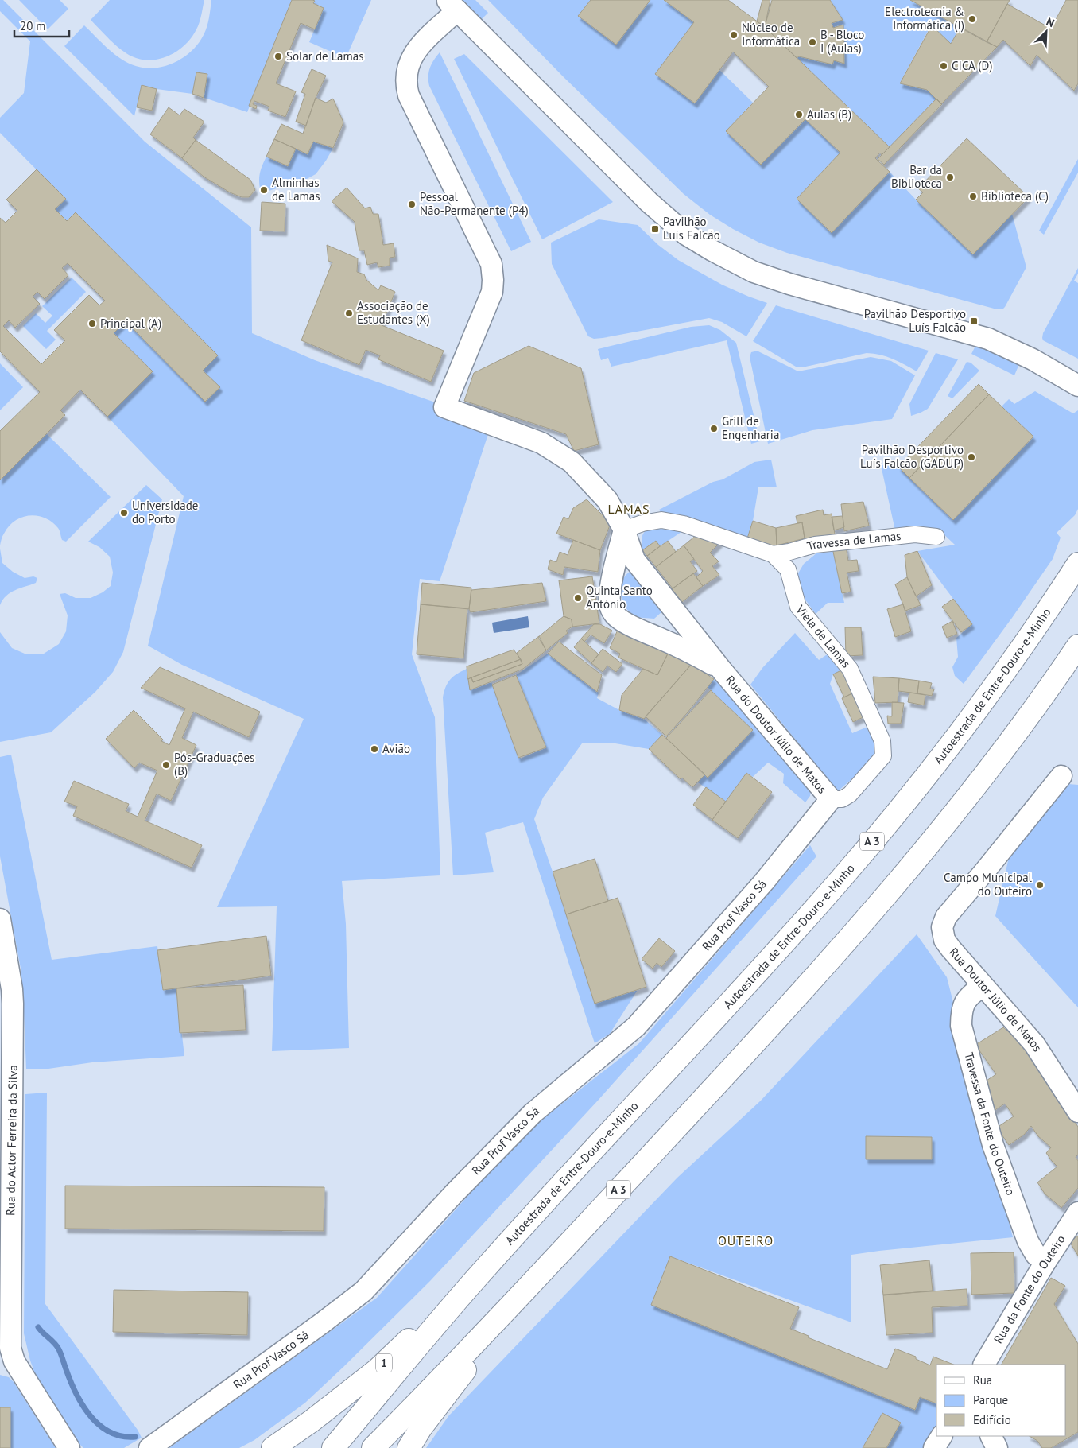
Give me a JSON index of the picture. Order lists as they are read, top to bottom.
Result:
{
  "streets": {
    "highway": ["Autoestrada de Entre-Douro-e-Minho", "A 3", "1"],
    "street": [
      "Travessa de Lamas",
      "Viela de Lamas",
      "Rua do Doutor Júlio de Matos",
      "Rua Prof Vasco Sá",
      "Rua Doutor Júlio de Matos",
      "Travessa da Fonte do Outeiro",
      "Rua do Actor Ferreira da Silva",
      "Rua da Fonte do Outeiro"
    ]
  },
  "crossings": [
    ["Travessa de Lamas", "Viela de Lamas"],
    ["Viela de Lamas", "Rua do Doutor Júlio de Matos"],
    ["Viela de Lamas", "Rua Prof Vasco Sá"],
    ["Autoestrada de Entre-Douro-e-Minho", "1"],
    ["Rua do Doutor Júlio de Matos", "Rua Prof Vasco Sá"],
    ["Rua Doutor Júlio de Matos", "Travessa da Fonte do Outeiro"],
    ["Travessa da Fonte do Outeiro", "Rua da Fonte do Outeiro"]
  ],
  "districts": ["LAMAS", "OUTEIRO"],
  "places": {
    "other": [
      "Electrotecnia & Informática (I)",
      "Núcleo de Informática",
      "B - Bloco I (Aulas)",
      "Solar de Lamas",
      "CICA (D)",
      "Aulas (B)",
      "Bar da Biblioteca",
      "Alminhas de Lamas",
      "Biblioteca (C)",
      "Pessoal Não-Permanente (P4)",
      "Associação de Estudantes (X)",
      "Principal (A)",
      "Grill de Engenharia",
      "Pavilhão Desportivo Luís Falcão (GADUP)",
      "Universidade do Porto",
      "Quinta Santo António",
      "Avião",
      "Pós-Graduações (B)",
      "Campo Municipal do Outeiro"
    ],
    "transit": ["Pavilhão Luís Falcão", "Pavilhão Desportivo Luís Falcão"]
  },
  "legend": ["Rua", "Parque", "Edifício"],
  "scale_bar": "20 m",
  "north": "top right"
}
